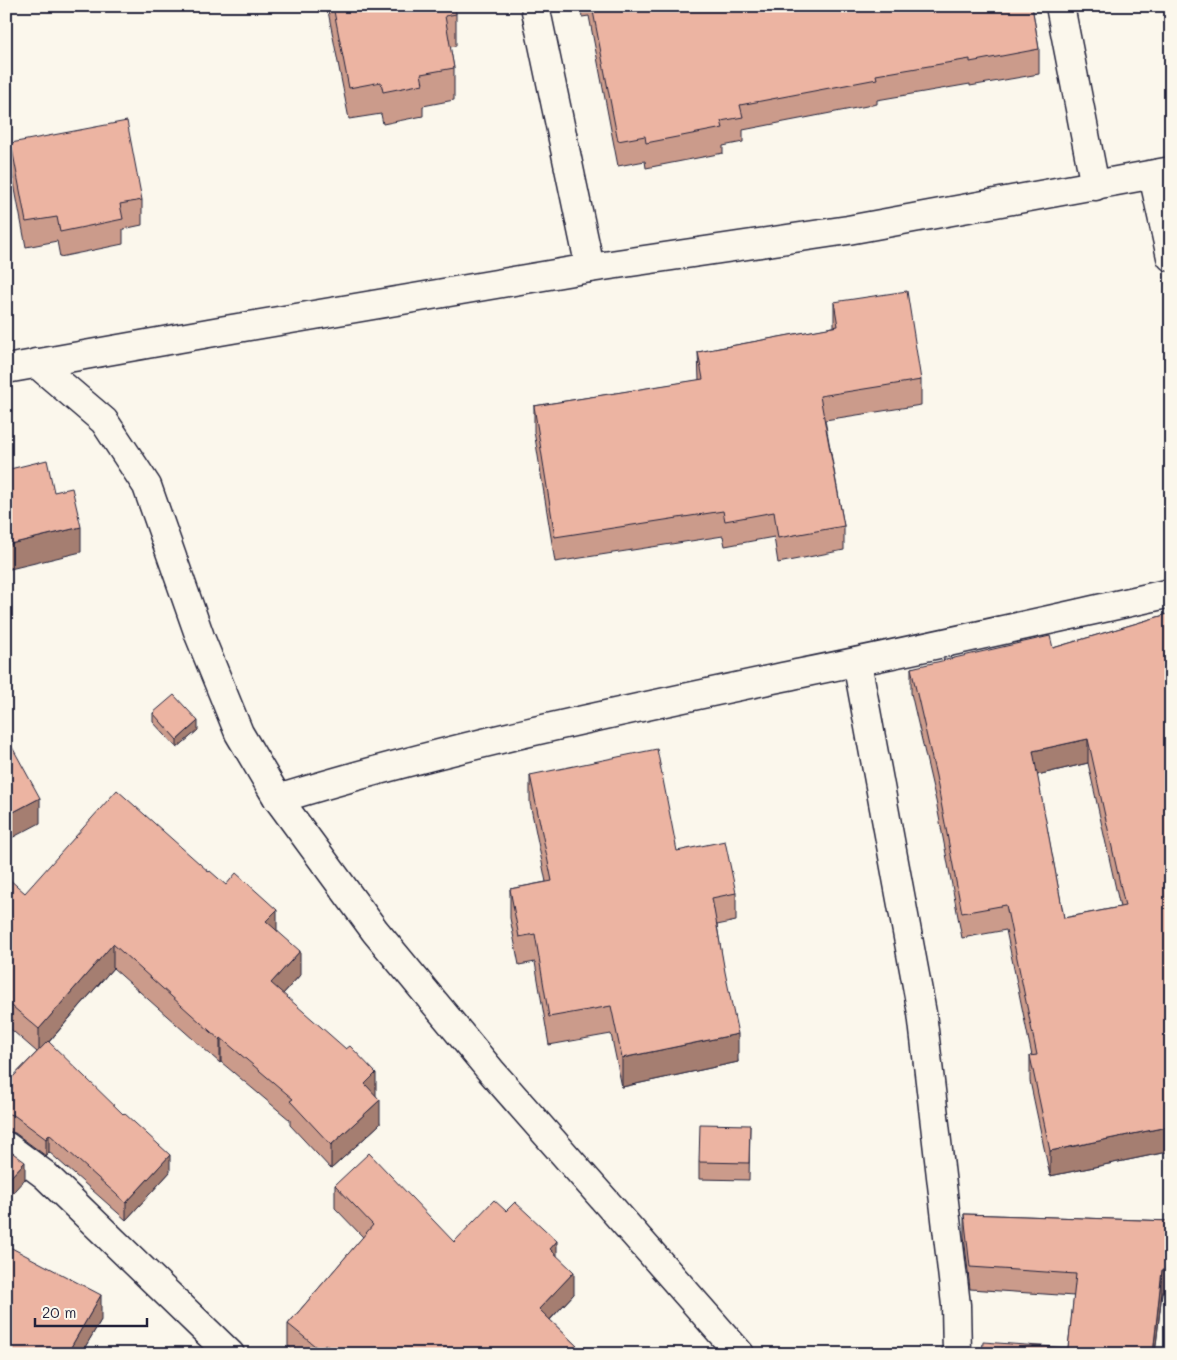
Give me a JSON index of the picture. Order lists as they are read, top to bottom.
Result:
{
  "scale_bar": "20 m"
}
